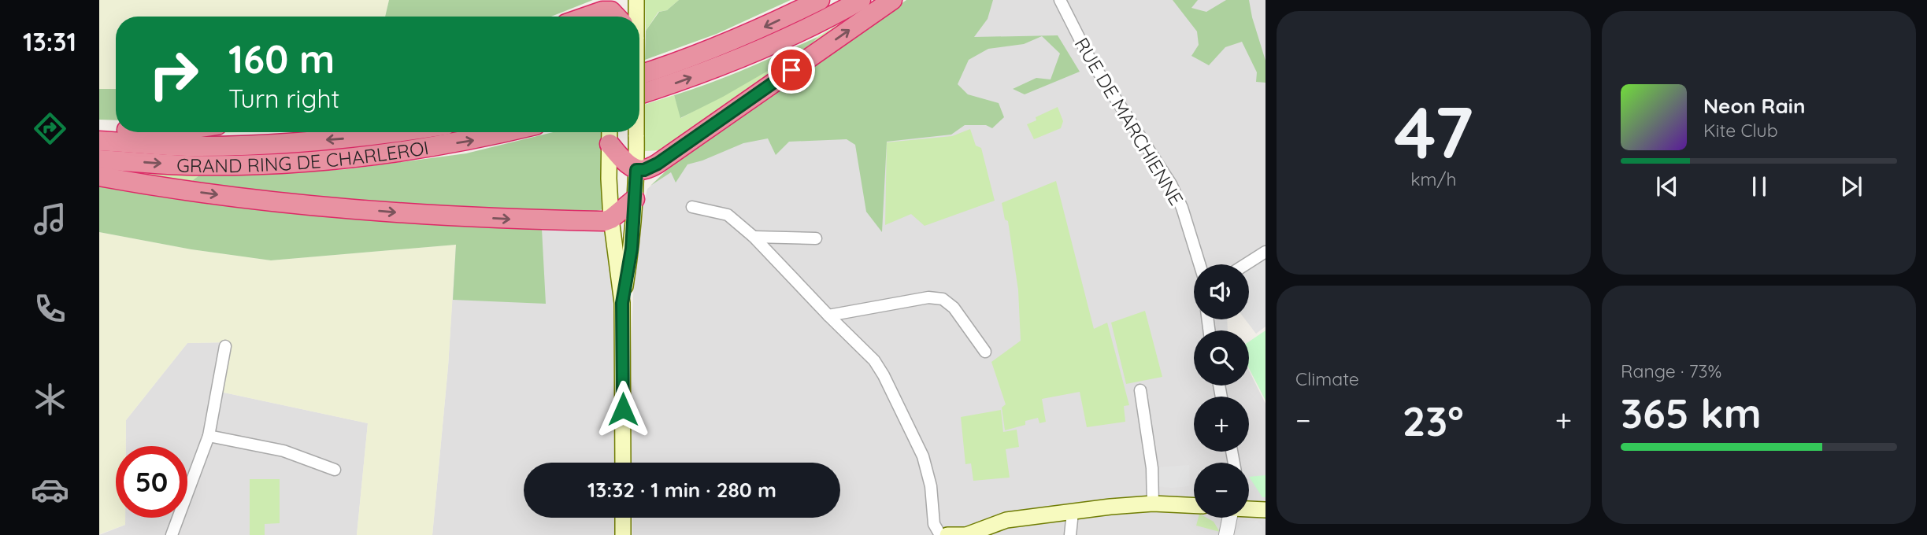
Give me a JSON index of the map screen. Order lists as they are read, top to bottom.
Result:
{
  "streets": {
    "highway": ["GRAND RING DE CHARLEROI"],
    "street": ["RUE DE MARCHIENNE"]
  },
  "page": {
    "tabs": "13:31",
    "tile": [
      ["47", "km/h"],
      "Climate",
      ["Range · 73%", "365 km"]
    ],
    "turn": ["160 m", "Turn right"],
    "song": ["Neon Rain", "Kite Club"],
    "map_buttons": ["+", "−"],
    "heat": ["−", "23°", "+"],
    "limit": "50",
    "trip": "13:32 · 1 min · 280 m"
  }
}
